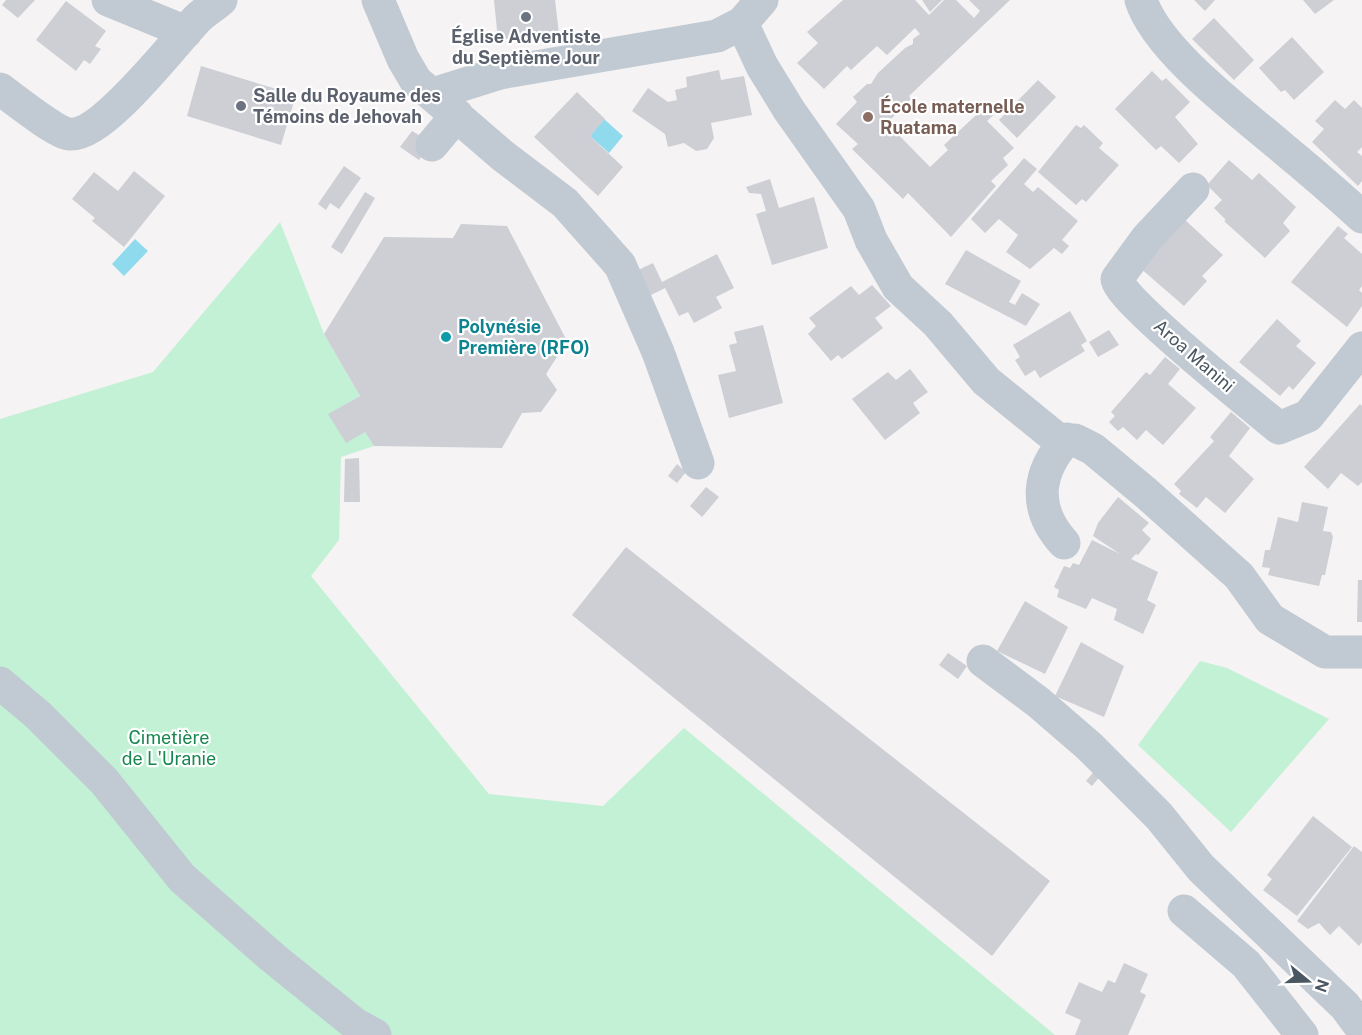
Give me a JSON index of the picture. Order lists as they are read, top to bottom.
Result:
{
  "streets": {
    "street": ["Aroa Manini"]
  },
  "parks": ["Cimetière de L'Uranie"],
  "places": [
    "Église Adventiste du Septième Jour",
    "Salle du Royaume des Témoins de Jehovah",
    "École maternelle Ruatama",
    "Polynésie Première (RFO)"
  ],
  "north": "right"
}
